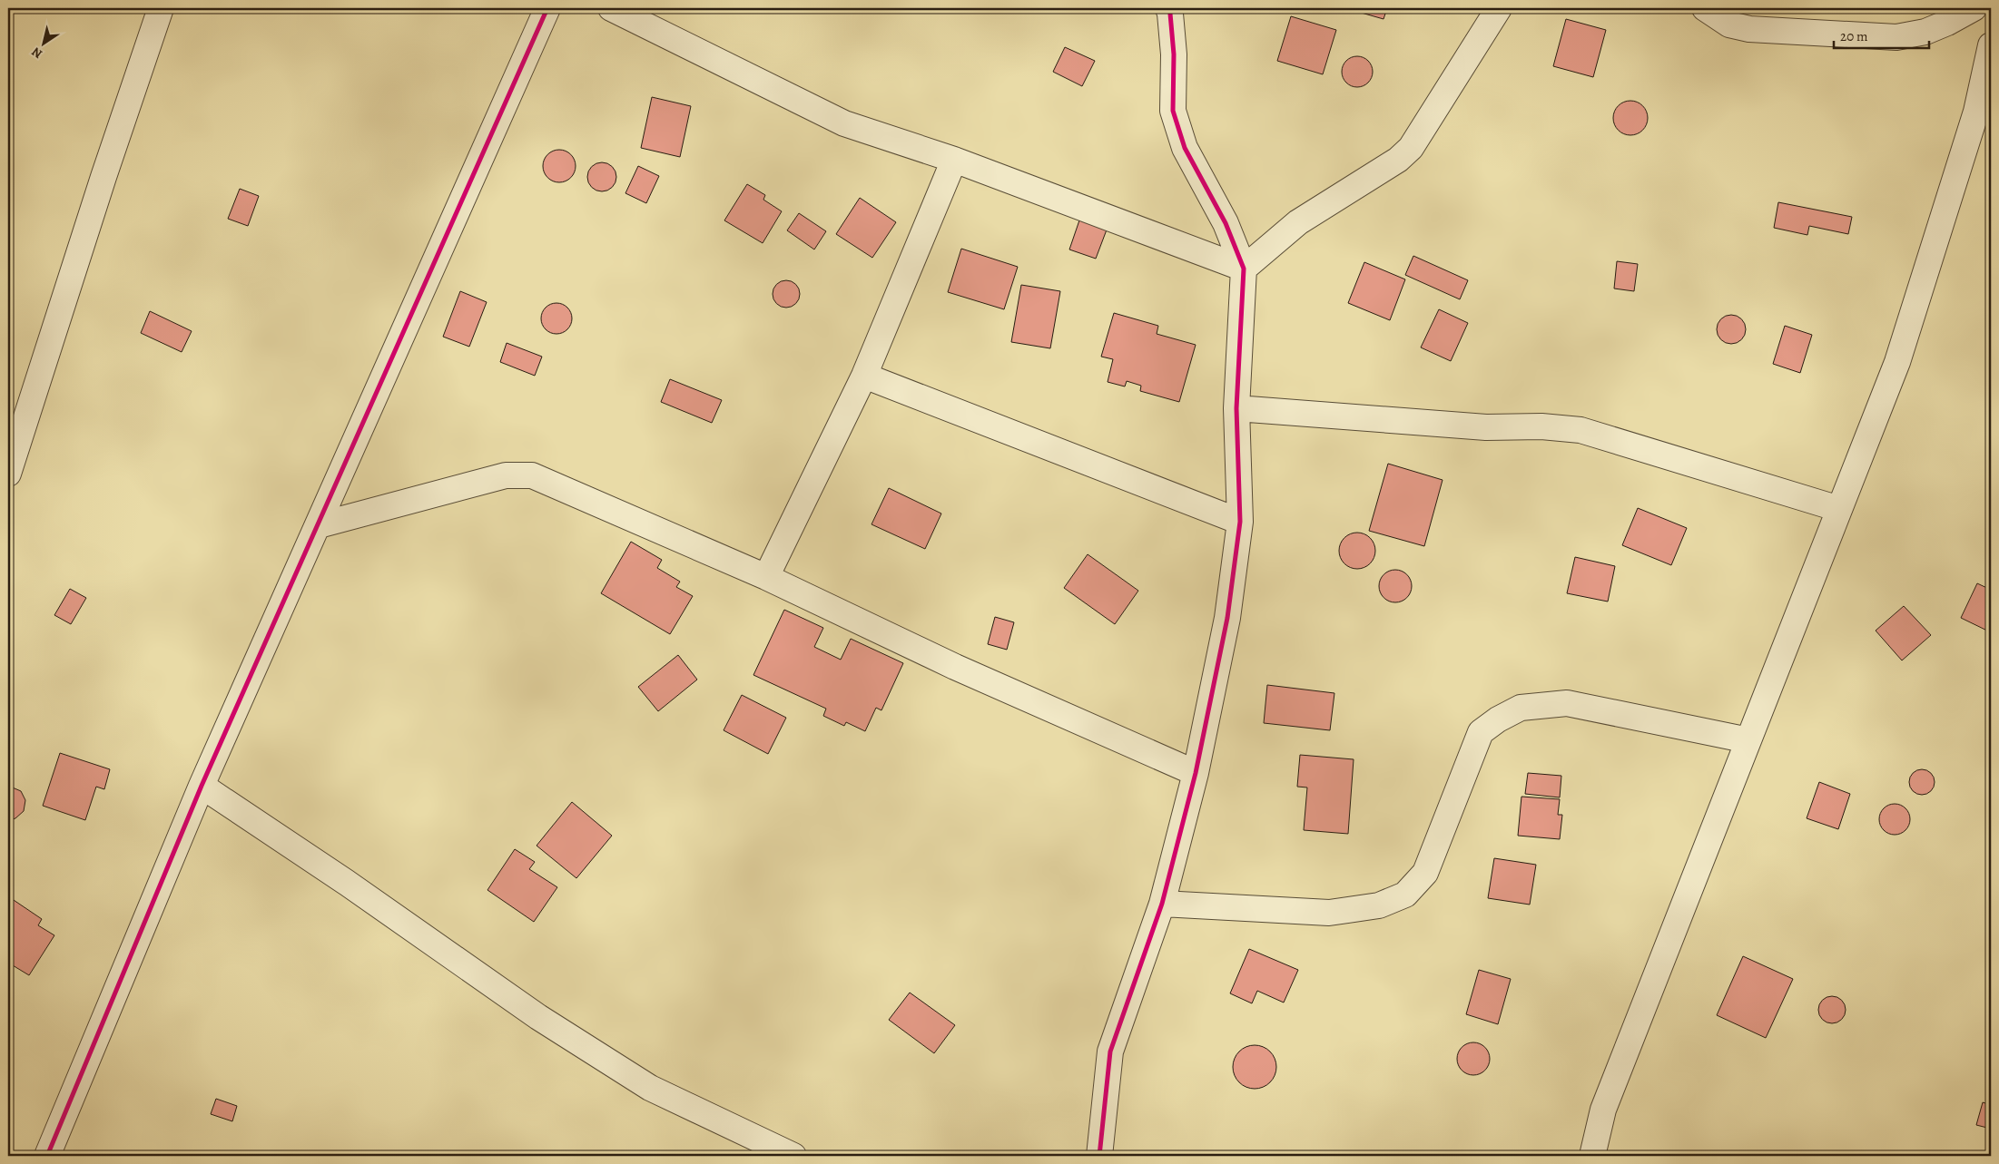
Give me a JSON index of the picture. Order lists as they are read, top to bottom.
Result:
{
  "scale_bar": "20 m",
  "north": "bottom left"
}
